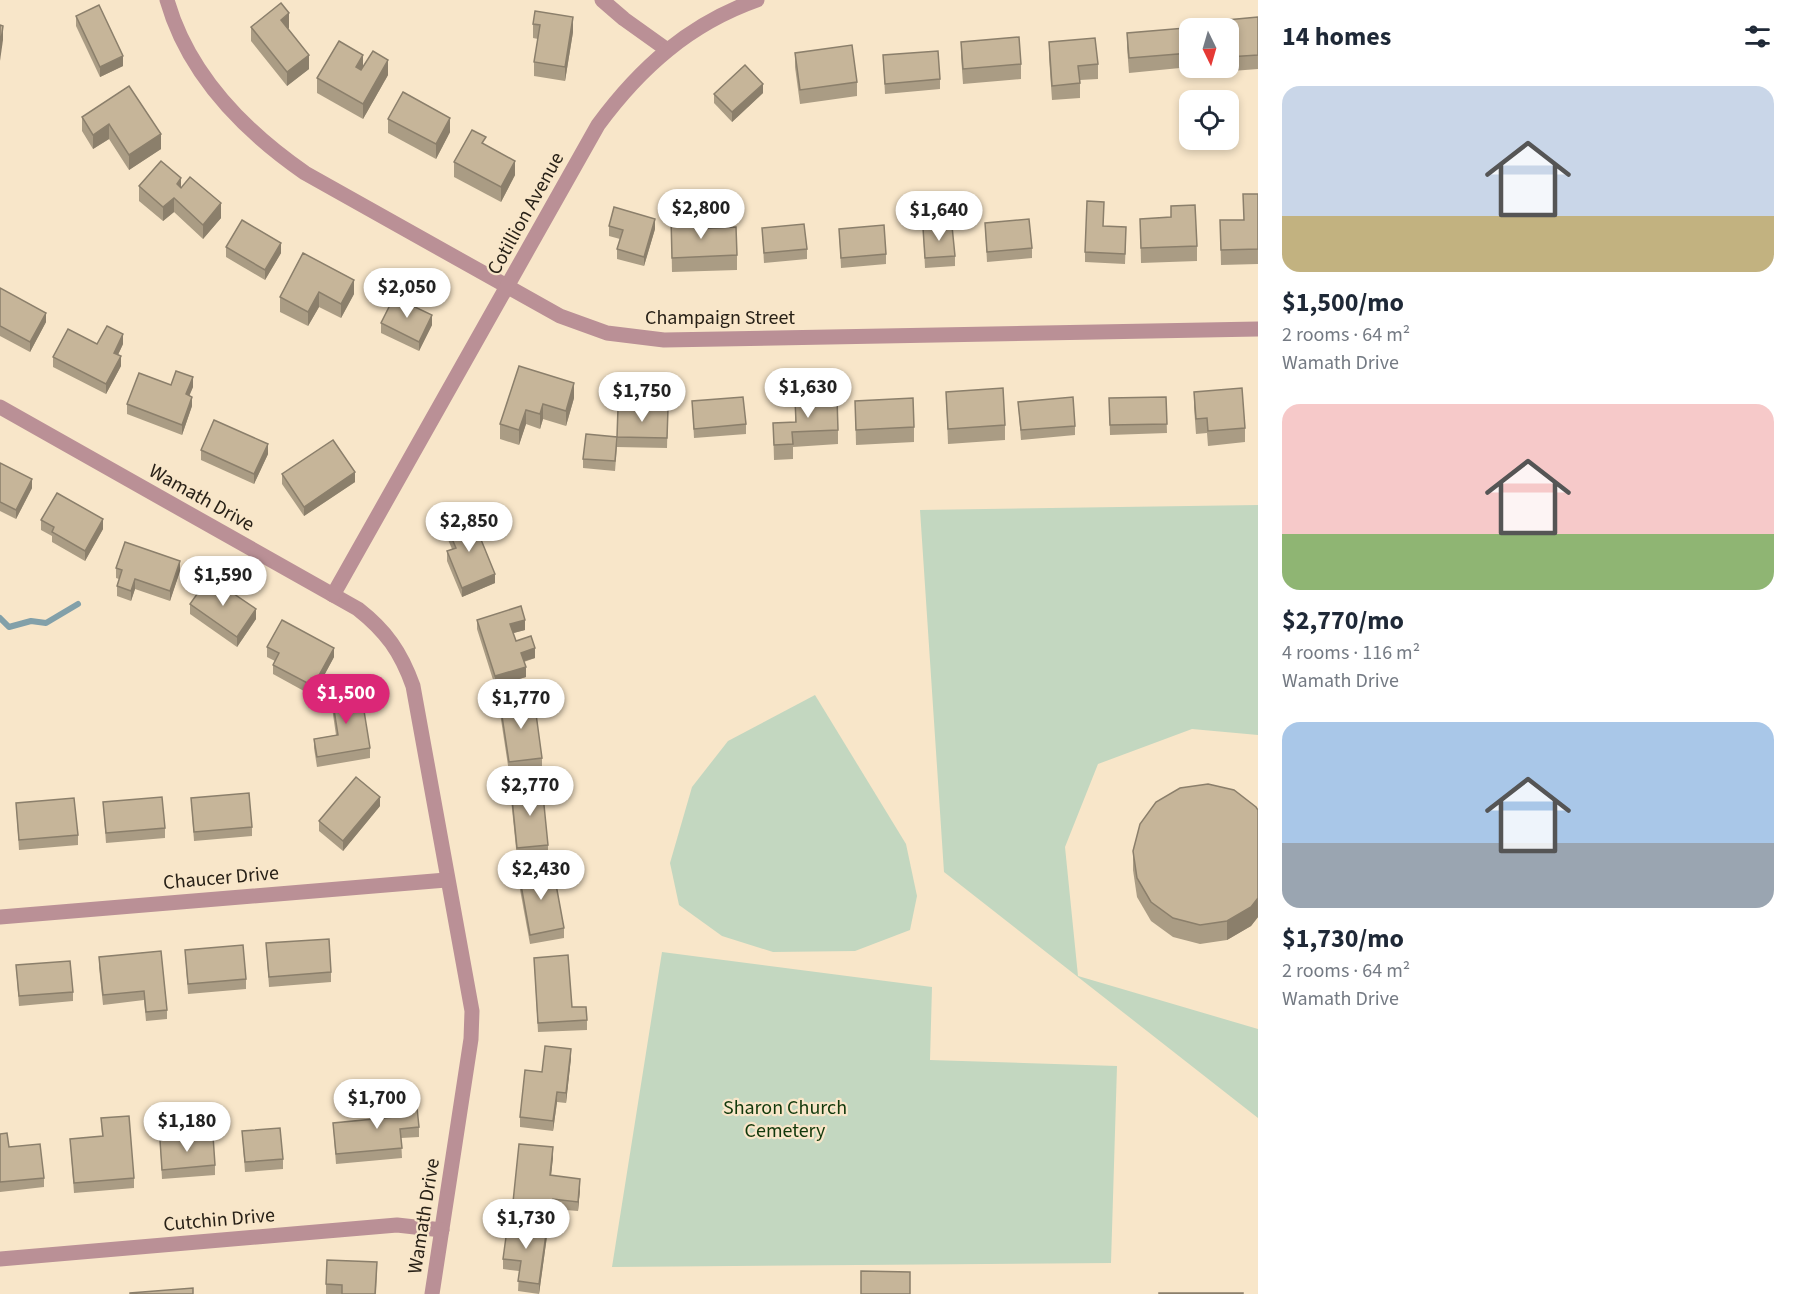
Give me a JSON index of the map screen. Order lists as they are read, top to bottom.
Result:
{
  "streets": {
    "street": [
      "Cotillion Avenue",
      "Champaign Street",
      "Wamath Drive",
      "Chaucer Drive",
      "Cutchin Drive"
    ]
  },
  "crossings": [
    ["Cotillion Avenue", "Champaign Street"],
    ["Cotillion Avenue", "Wamath Drive"],
    ["Wamath Drive", "Chaucer Drive"],
    ["Wamath Drive", "Cutchin Drive"]
  ],
  "parks": ["Sharon Church Cemetery"],
  "north": "bottom",
  "page": {
    "heading": "14 homes",
    "list": [
      {
        "name": "$1,500/mo",
        "note": "2 rooms · 64 m² · Wamath Drive"
      },
      {
        "name": "$2,770/mo",
        "note": "4 rooms · 116 m² · Wamath Drive"
      },
      {
        "name": "$1,730/mo",
        "note": "2 rooms · 64 m² · Wamath Drive"
      }
    ],
    "price": [
      "$2,800",
      "$1,640",
      "$2,050",
      "$1,630",
      "$1,750",
      "$2,850",
      "$1,590",
      "$1,500",
      "$1,770",
      "$2,770",
      "$2,430",
      "$1,700",
      "$1,180",
      "$1,730"
    ]
  }
}
